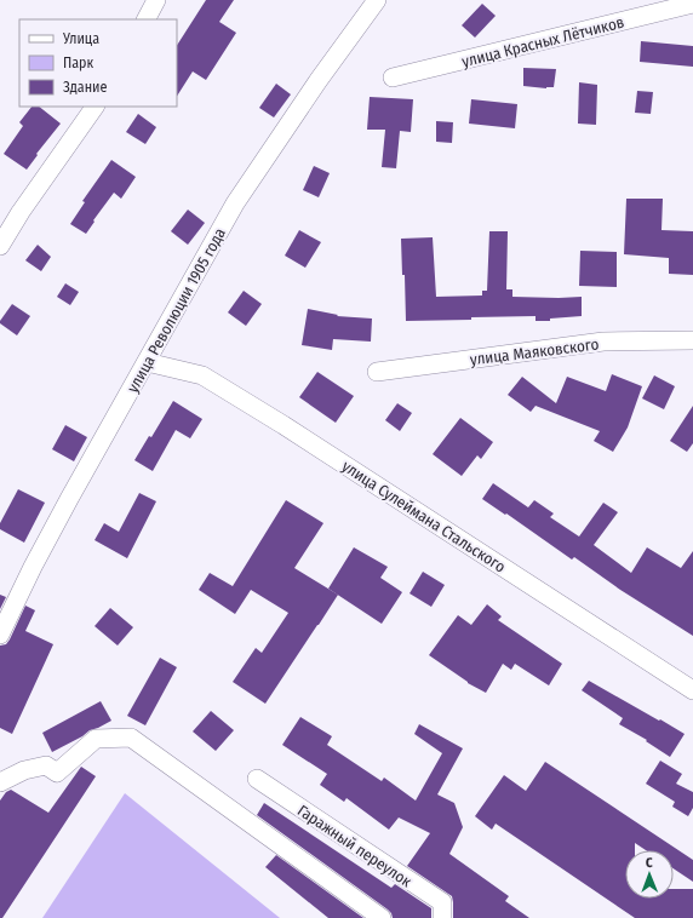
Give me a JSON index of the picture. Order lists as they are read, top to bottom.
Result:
{
  "streets": {
    "street": [
      "улица Красных Лётчиков",
      "улица Революции 1905 года",
      "улица Маяковского",
      "улица Сулеймана Стальского",
      "Гаражный переулок"
    ]
  },
  "crossings": [
    ["улица Революции 1905 года", "улица Сулеймана Стальского"]
  ],
  "legend": ["Улица", "Парк", "Здание"],
  "north": "top"
}
